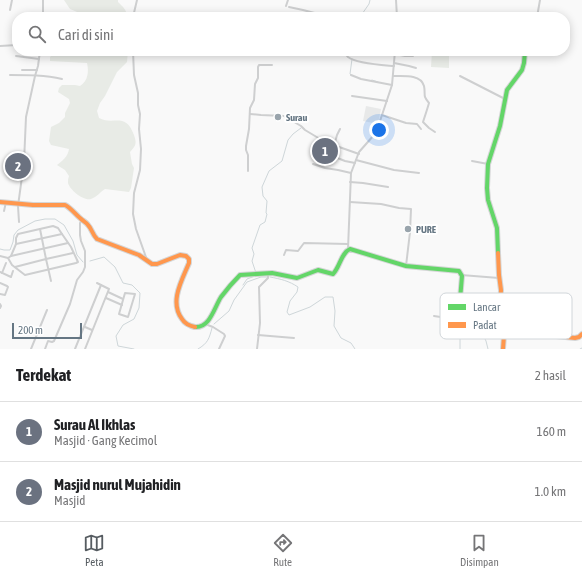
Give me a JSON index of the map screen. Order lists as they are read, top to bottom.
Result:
{
  "places": ["Surau", "PURE"],
  "legend": ["Lancar", "Padat"],
  "scale_bar": "200 m",
  "page": {
    "search": "Cari di sini",
    "pins": ["1", "2"],
    "scale": "200 m",
    "heading": ["Terdekat", "2 hasil"],
    "list": [
      {
        "mark": "1",
        "name": "Surau Al Ikhlas",
        "note": "Masjid · Gang Kecimol",
        "value": "160 m"
      },
      {
        "mark": "2",
        "name": "Masjid nurul Mujahidin",
        "note": "Masjid",
        "value": "1.0 km"
      }
    ],
    "nav": ["Peta", "Rute", "Disimpan"]
  }
}
